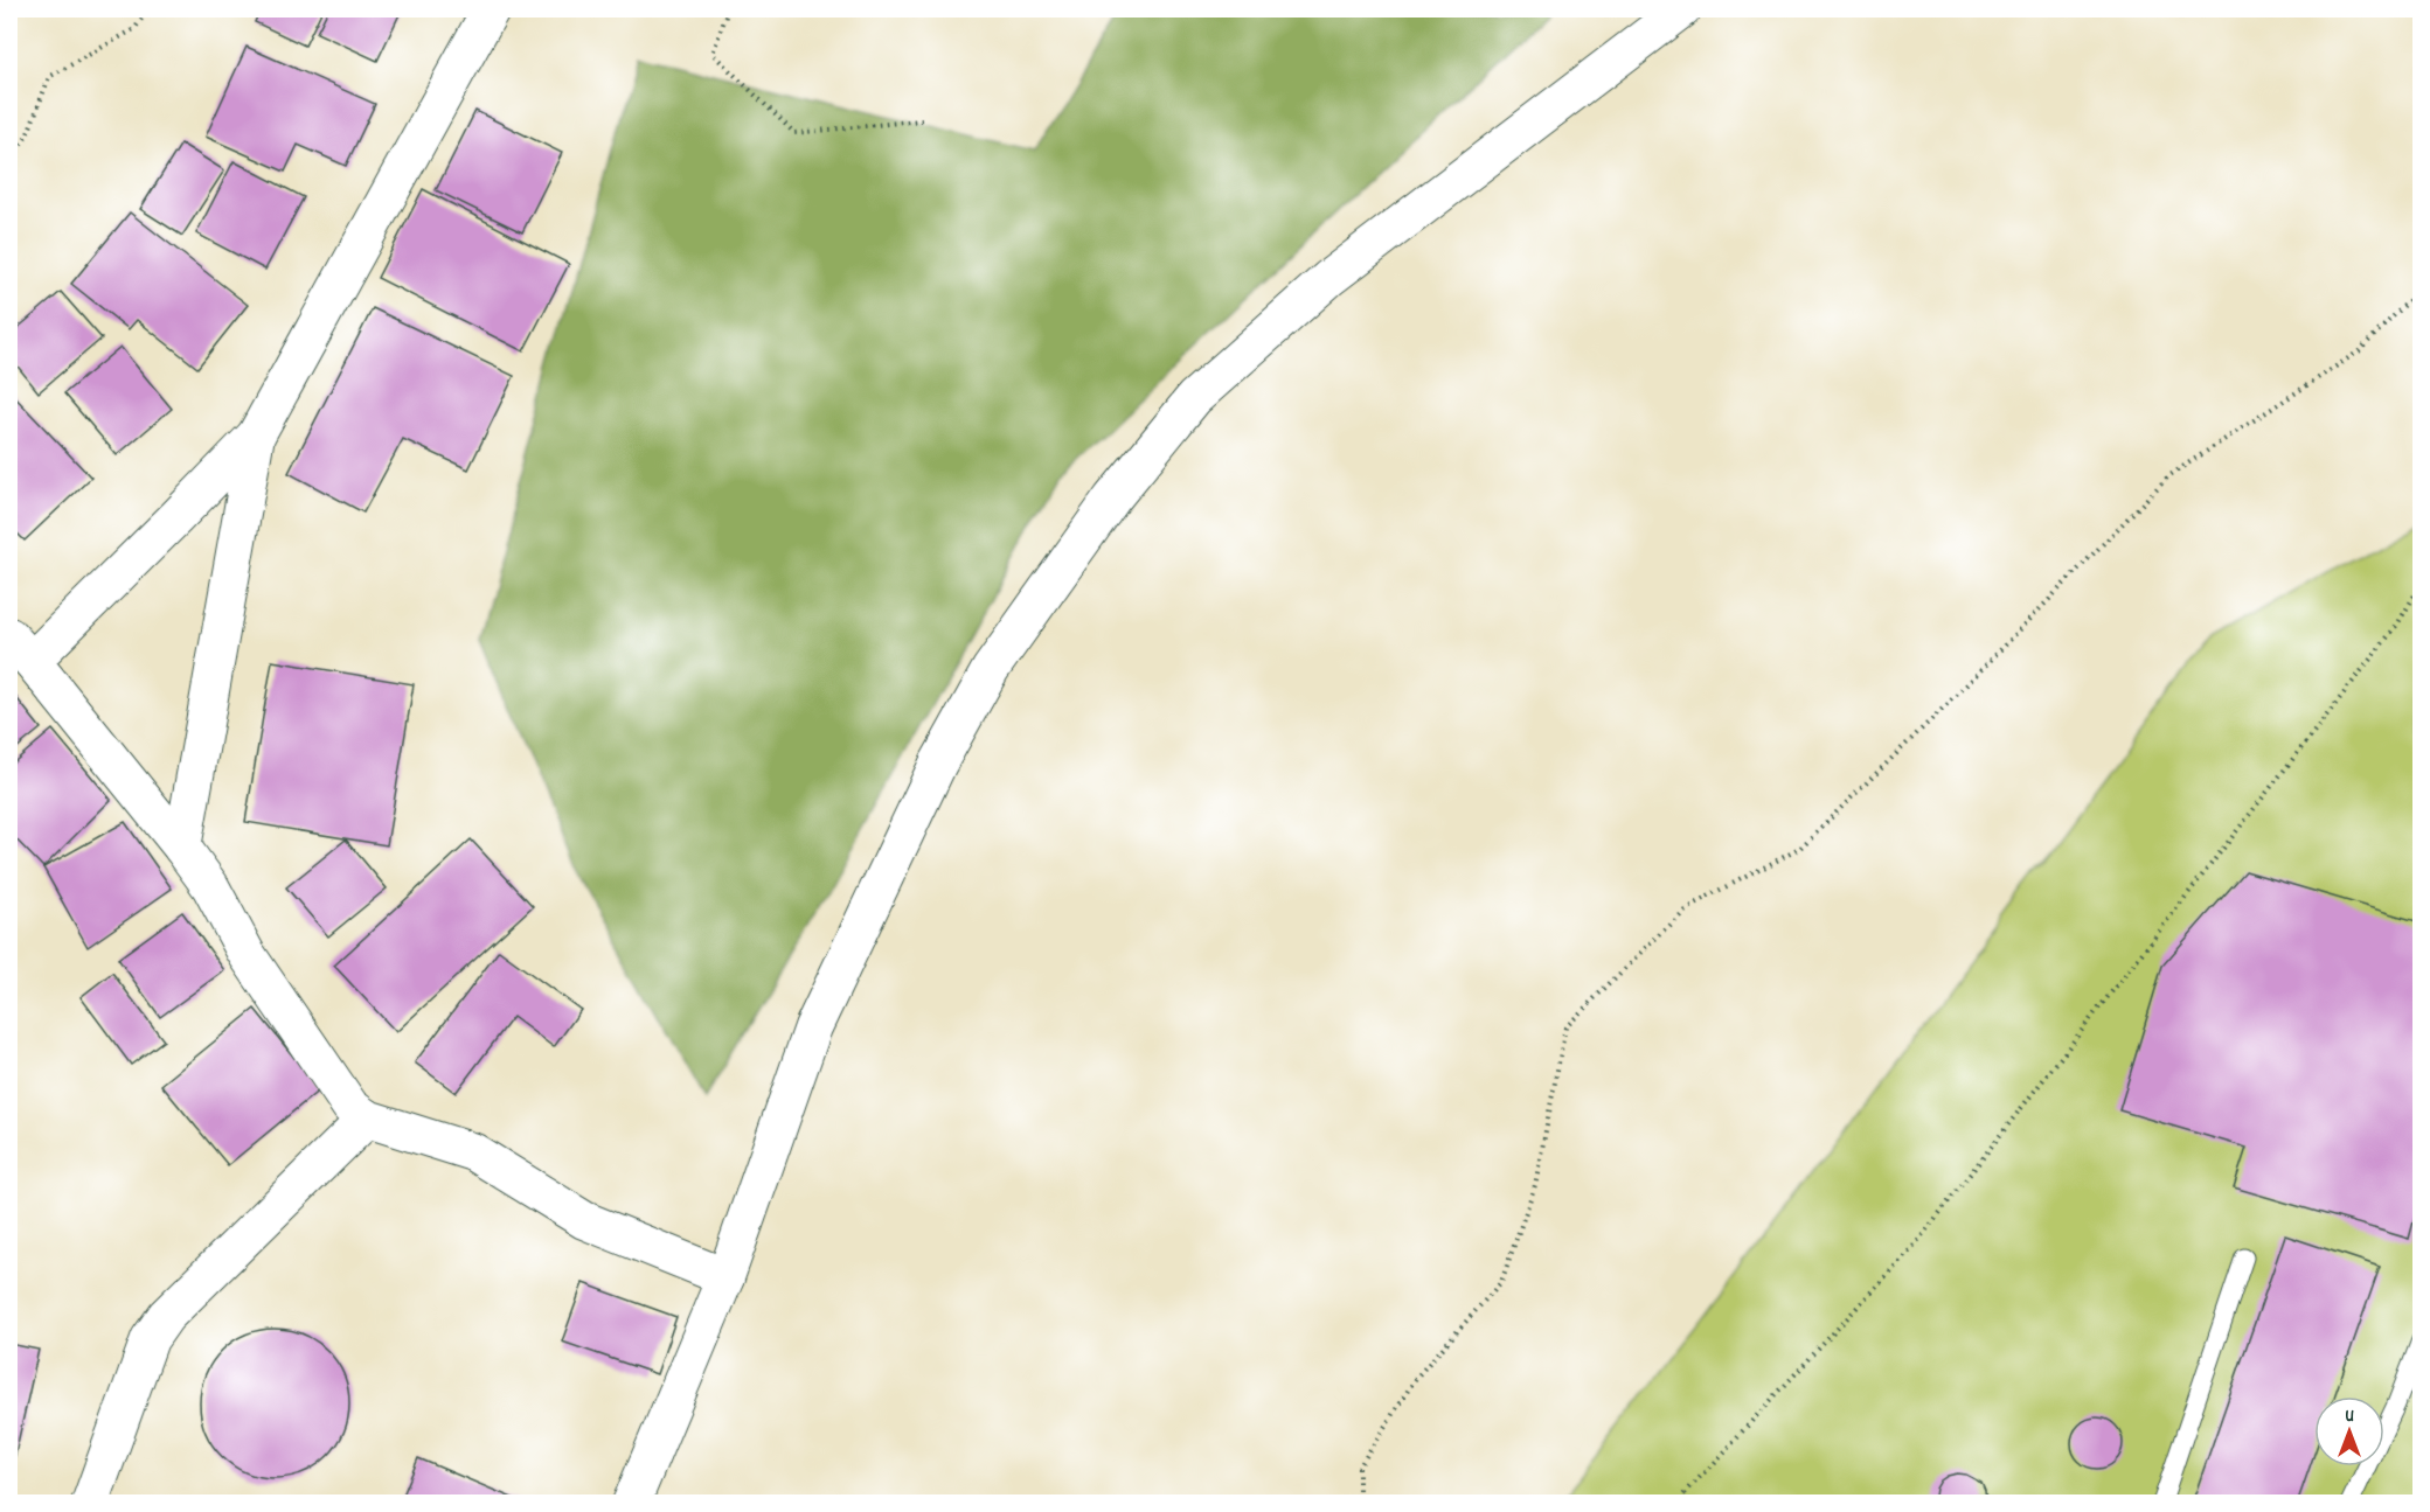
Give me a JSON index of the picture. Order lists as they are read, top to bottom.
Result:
{
  "north": "top"
}
